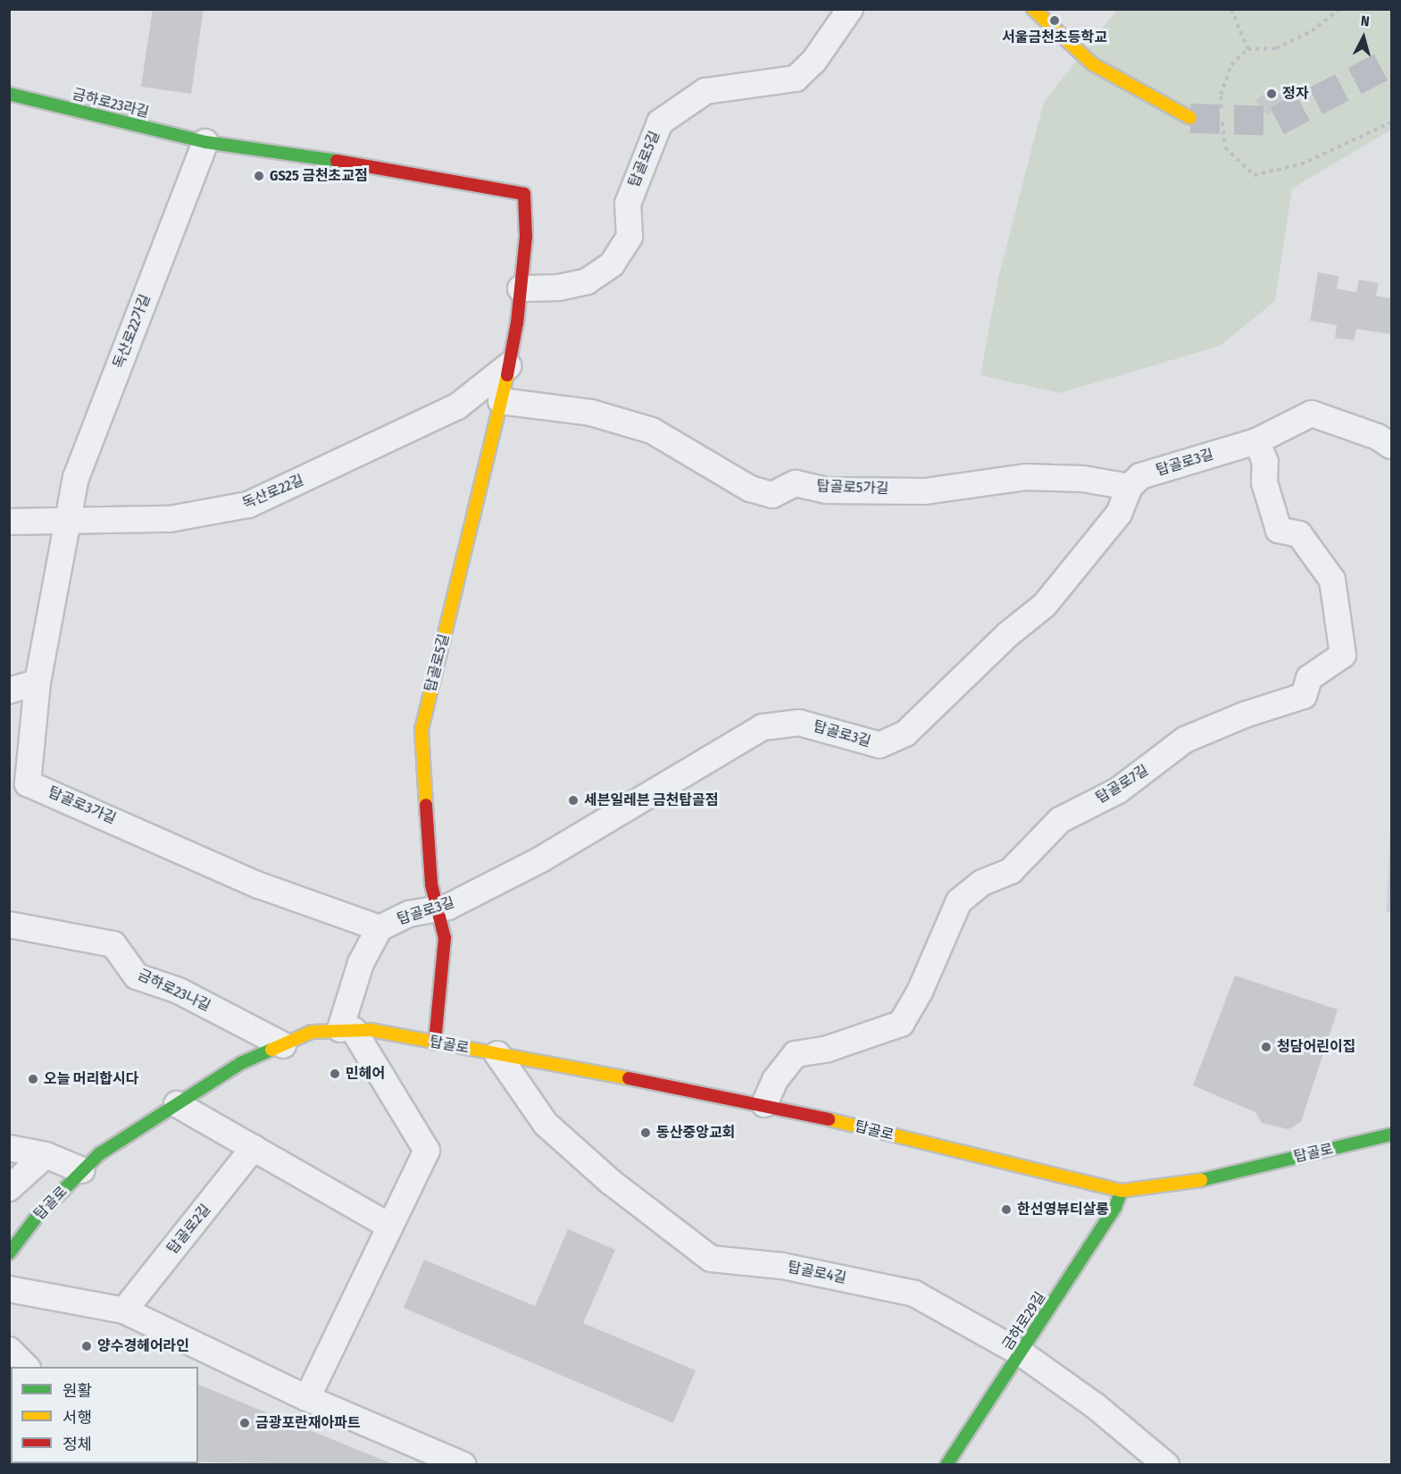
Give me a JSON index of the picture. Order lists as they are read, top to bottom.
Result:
{
  "streets": {
    "street": [
      "금하로23라길",
      "탑골로5길",
      "독산로22가길",
      "탑골로3길",
      "탑골로5가길",
      "독산로22길",
      "탑골로7길",
      "탑골로3가길",
      "금하로23나길",
      "탑골로",
      "탑골로2길",
      "탑골로4길",
      "금하로29길"
    ]
  },
  "crossings": [
    ["금하로23라길", "탑골로5길"],
    ["금하로23라길", "독산로22가길"],
    ["탑골로5길", "독산로22가길"],
    ["탑골로5길", "탑골로3길"],
    ["탑골로5길", "탑골로5가길"],
    ["탑골로5길", "독산로22길"],
    ["탑골로5길", "탑골로"],
    ["독산로22가길", "독산로22길"],
    ["독산로22가길", "탑골로3가길"],
    ["탑골로3길", "탑골로5가길"],
    ["탑골로3길", "탑골로7길"],
    ["탑골로3길", "탑골로3가길"],
    ["탑골로3길", "탑골로"],
    ["독산로22길", "탑골로3가길"],
    ["탑골로7길", "탑골로"],
    ["금하로23나길", "탑골로"],
    ["탑골로", "탑골로4길"],
    ["탑골로", "금하로29길"],
    ["탑골로4길", "금하로29길"]
  ],
  "places": [
    "서울금천초등학교",
    "정자",
    "GS25 금천초교점",
    "세븐일레븐 금천탑골점",
    "청담어린이집",
    "민헤어",
    "오늘 머리합시다",
    "동산중앙교회",
    "한선영뷰티살롱",
    "양수경헤어라인",
    "금광포란재아파트"
  ],
  "legend": ["원활", "서행", "정체"],
  "north": "top"
}
